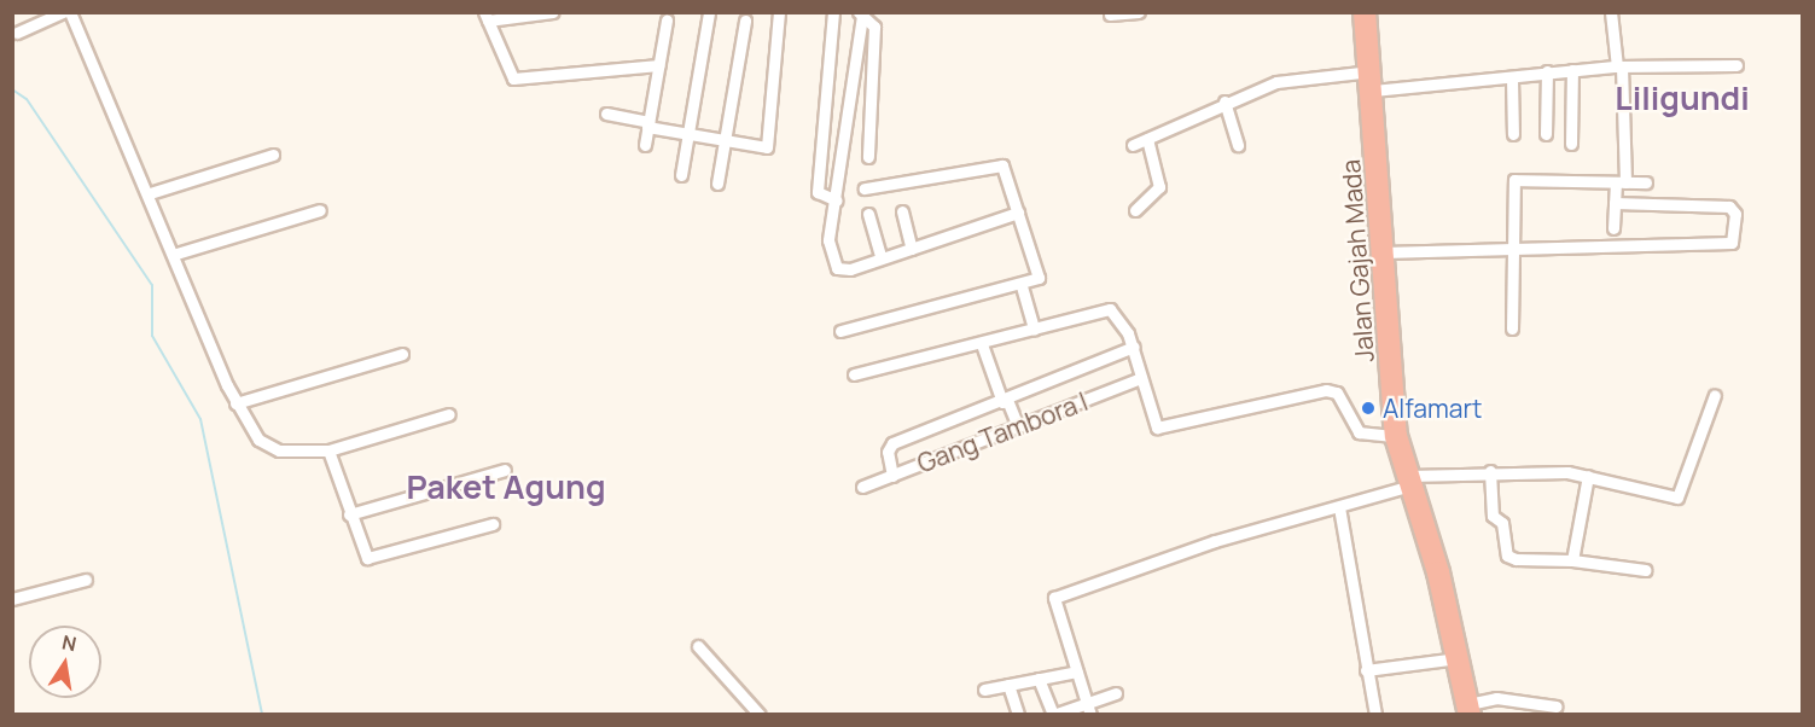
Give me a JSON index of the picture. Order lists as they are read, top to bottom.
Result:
{
  "streets": {
    "highway": ["Jalan Gajah Mada"],
    "street": ["Gang Tambora I"]
  },
  "districts": ["Liligundi", "Paket Agung"],
  "places": ["Alfamart"],
  "north": "top"
}
